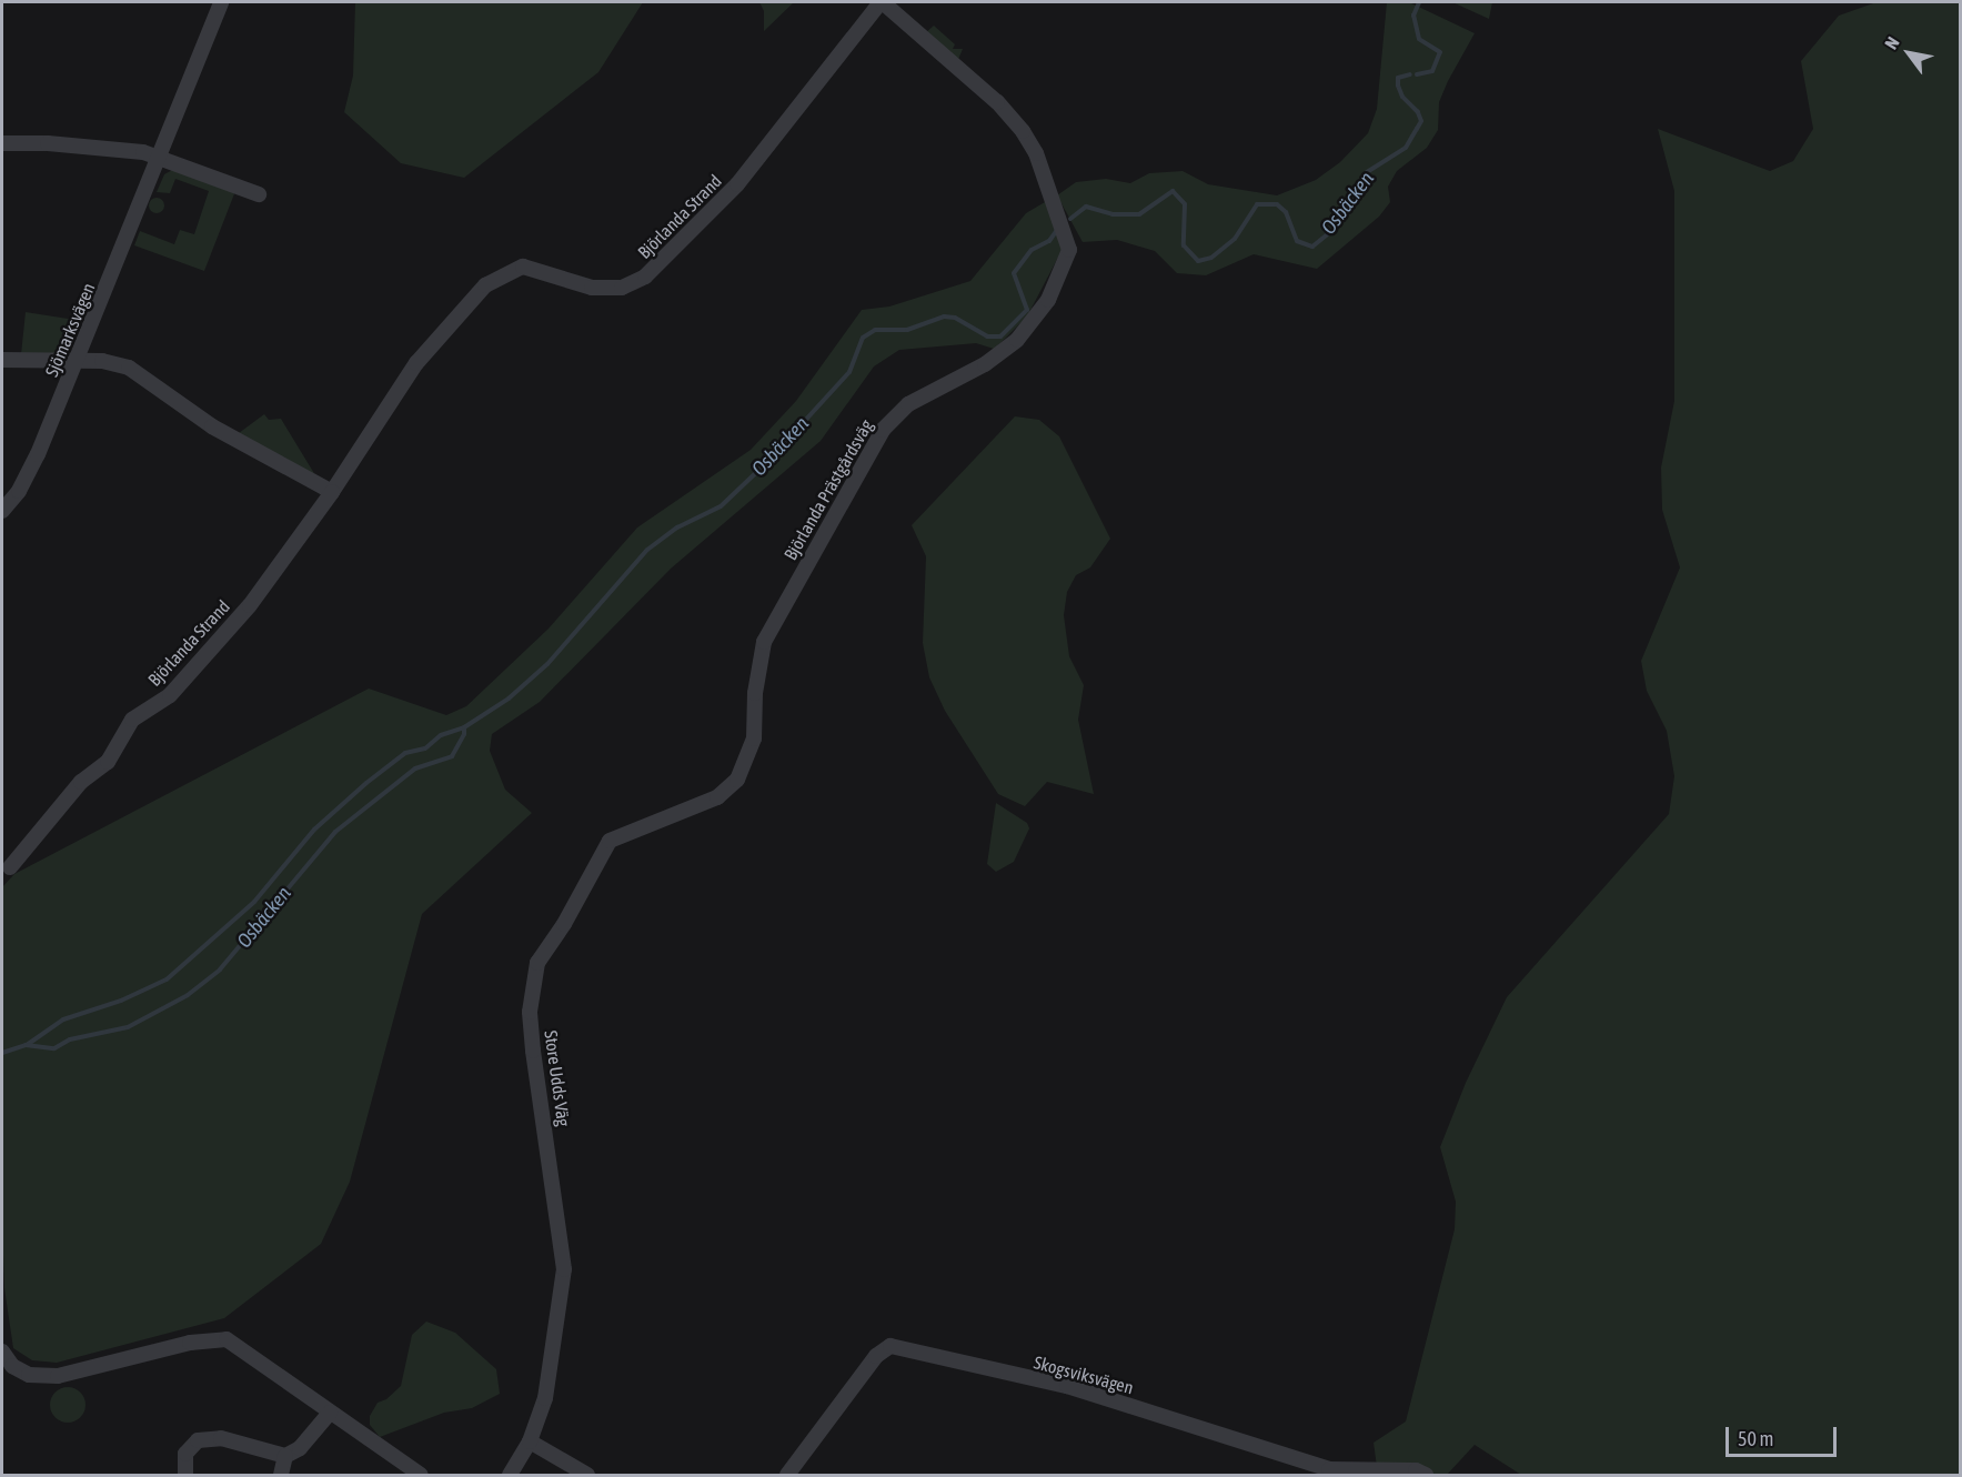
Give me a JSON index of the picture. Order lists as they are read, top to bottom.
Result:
{
  "streets": {
    "street": [
      "Björlanda Strand",
      "Sjömarksvägen",
      "Björlanda Prästgårdsväg",
      "Store Udds Väg",
      "Skogsviksvägen"
    ]
  },
  "crossings": [
    ["Björlanda Strand", "Björlanda Prästgårdsväg"],
    ["Björlanda Prästgårdsväg", "Store Udds Väg"]
  ],
  "water": ["Osbäcken"],
  "scale_bar": "50 m",
  "north": "top left"
}
